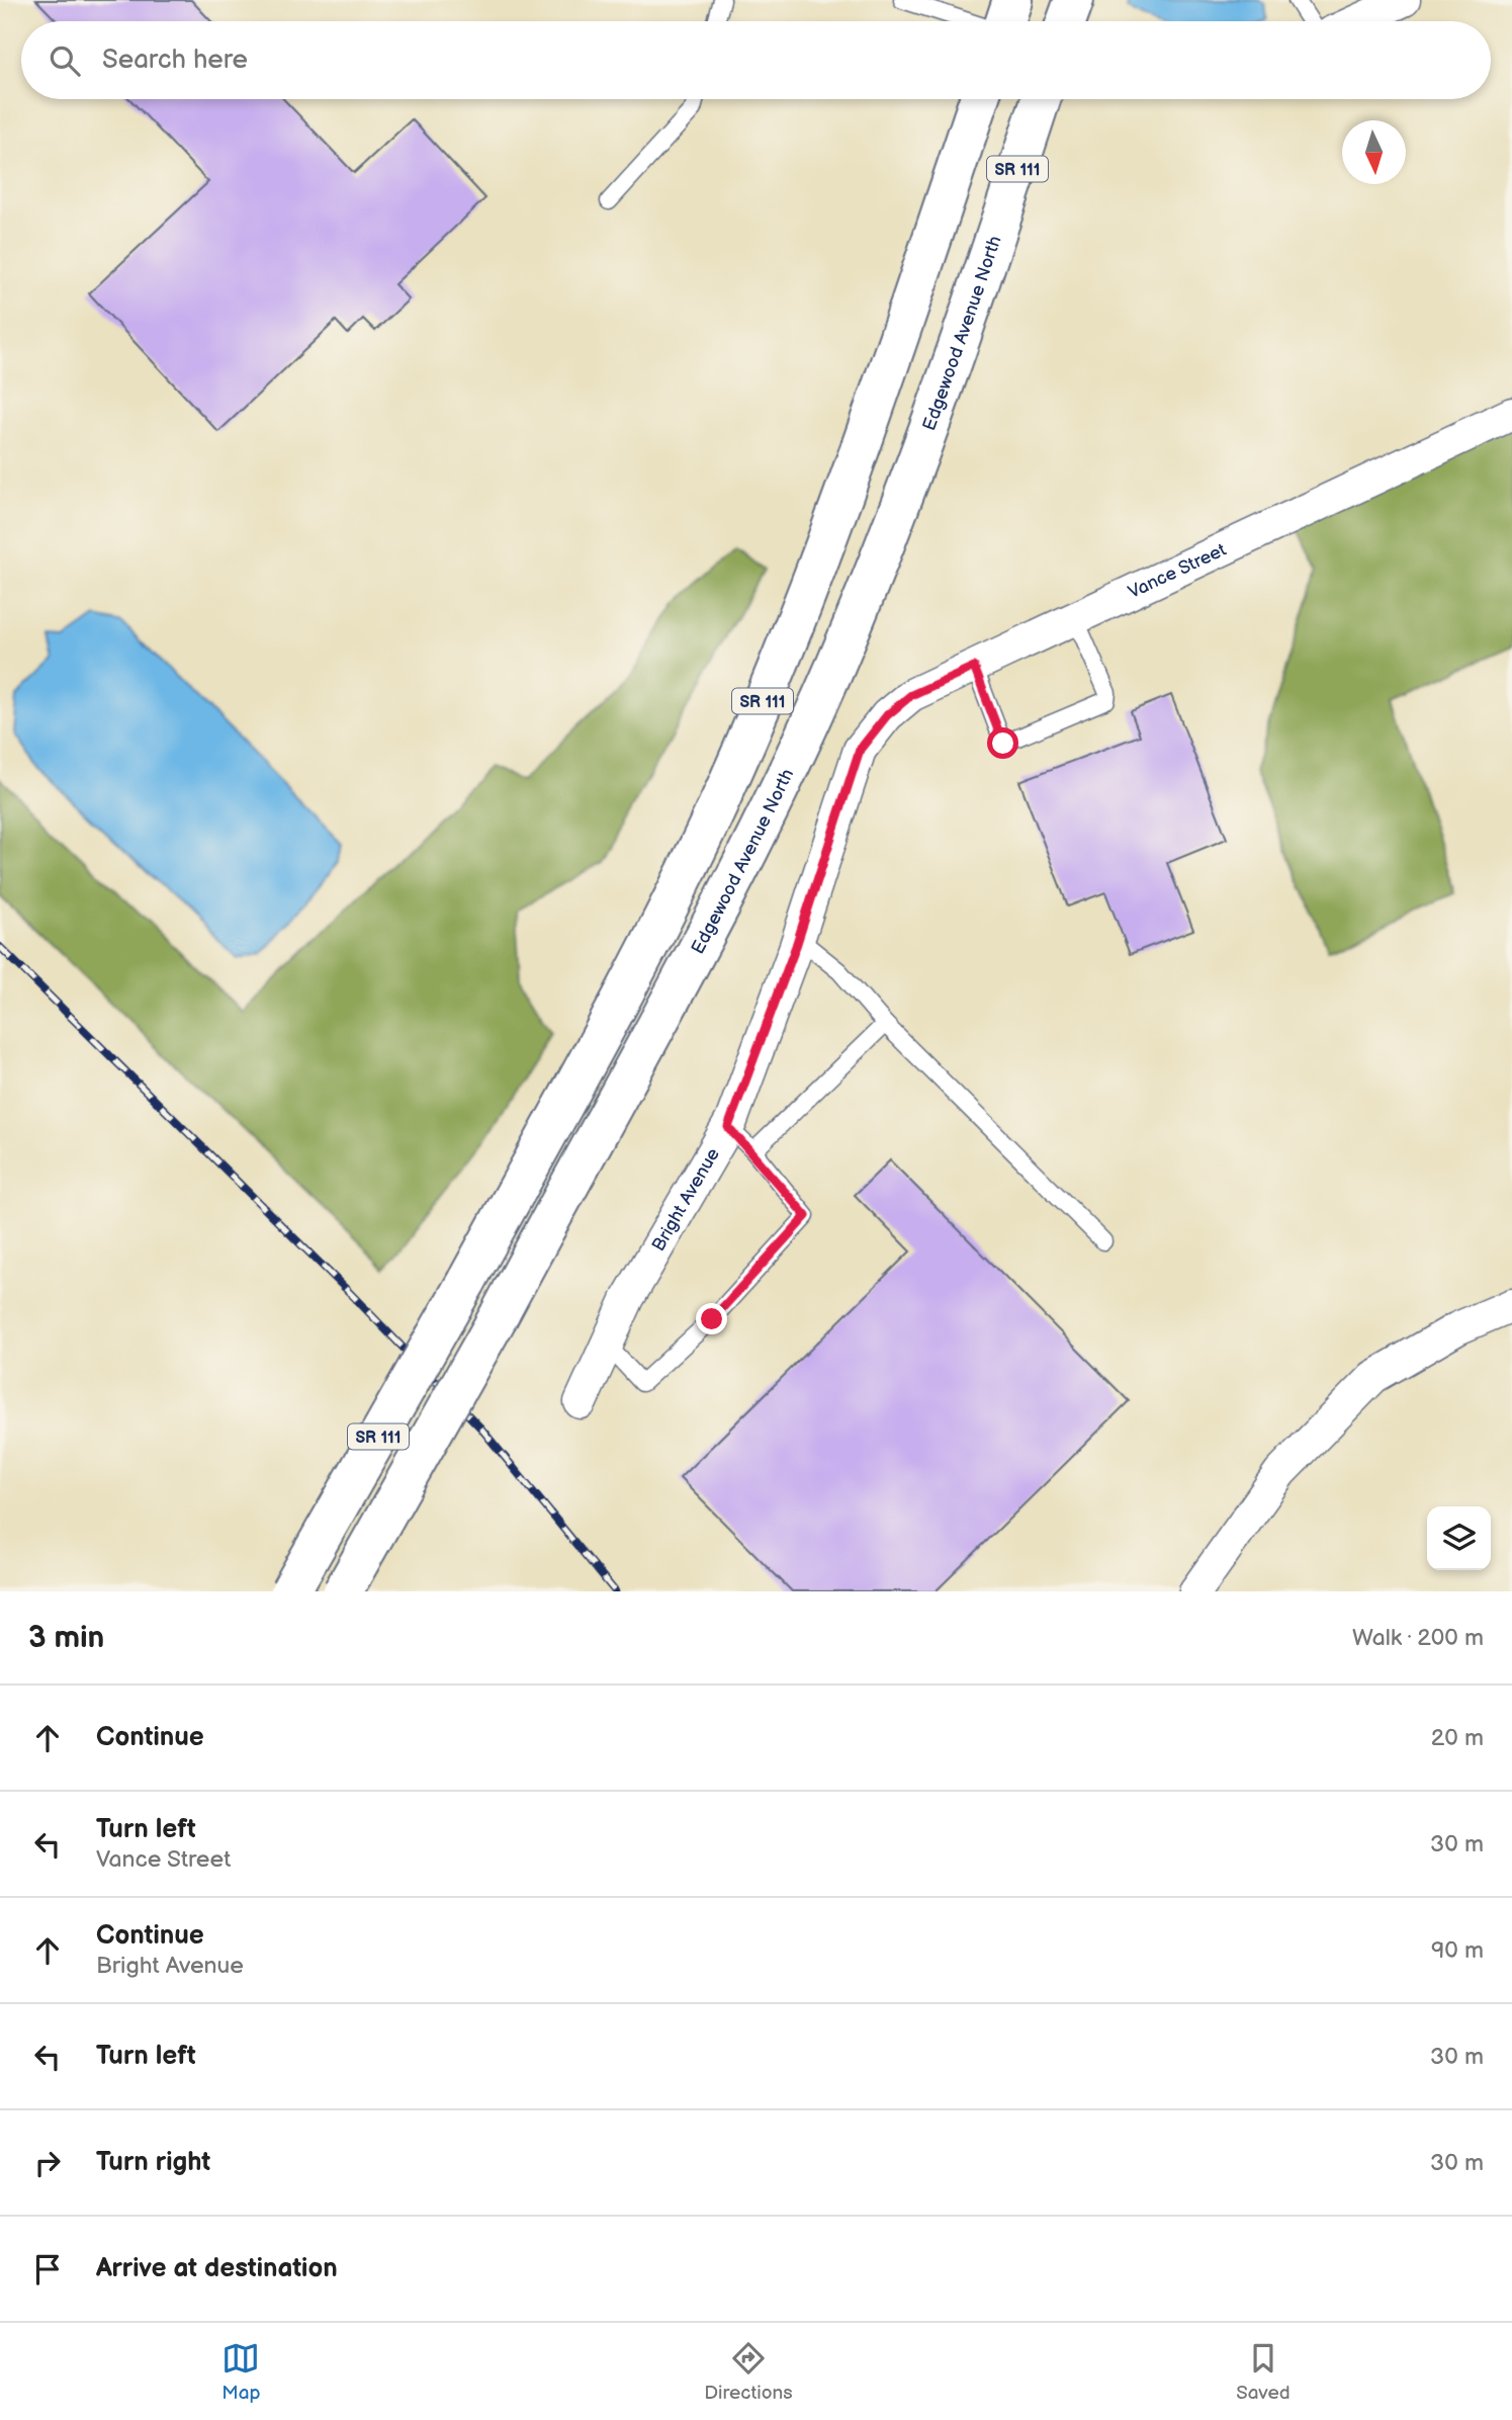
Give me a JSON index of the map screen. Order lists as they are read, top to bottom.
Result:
{
  "streets": {
    "main road": ["SR 111", "Edgewood Avenue North"],
    "street": ["Vance Street", "Bright Avenue"]
  },
  "crossings": [
    ["Vance Street", "Bright Avenue"]
  ],
  "north": "bottom",
  "page": {
    "search": "Search here",
    "heading": ["3 min", "Walk · 200 m"],
    "list": [
      ["Continue", "20 m"],
      ["Turn left", "Vance Street", "30 m"],
      ["Continue", "Bright Avenue", "90 m"],
      ["Turn left", "30 m"],
      ["Turn right", "30 m"],
      "Arrive at destination"
    ],
    "nav": ["Map", "Directions", "Saved"]
  }
}
